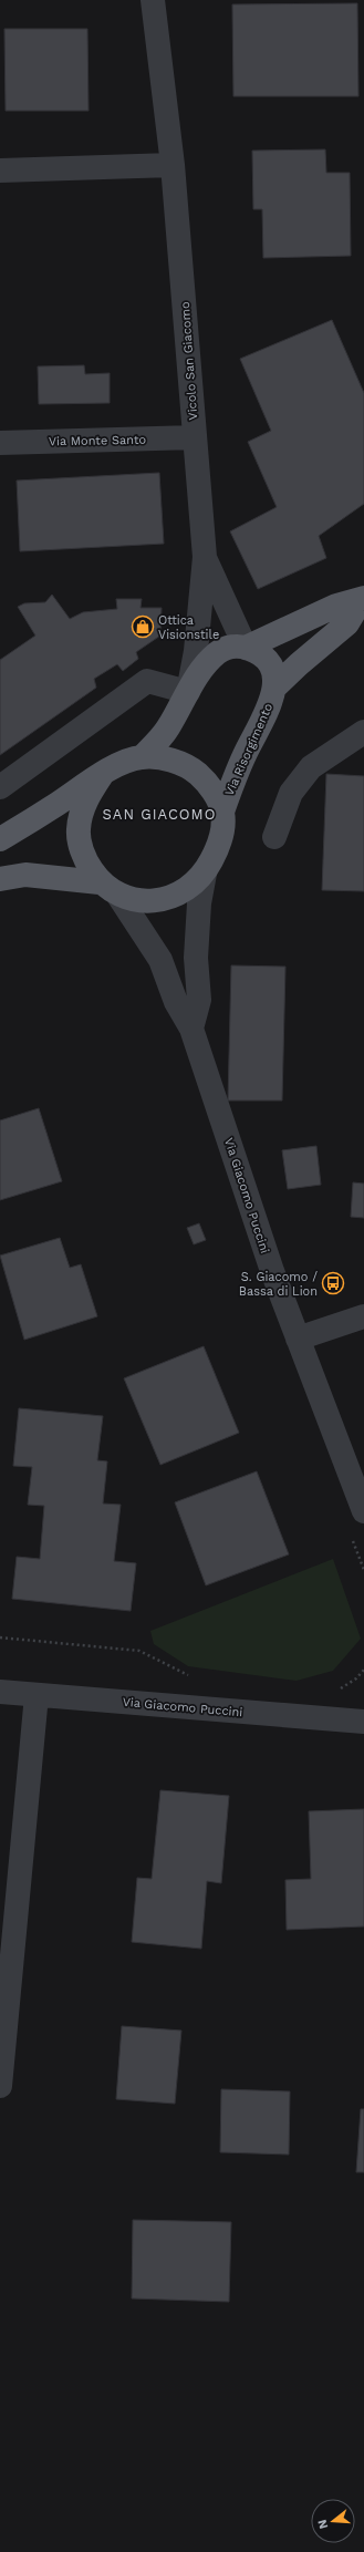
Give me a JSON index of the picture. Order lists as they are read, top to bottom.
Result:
{
  "streets": {
    "main road": ["Via Risorgimento"],
    "street": ["Vicolo San Giacomo", "Via Monte Santo", "Via Giacomo Puccini"]
  },
  "crossings": [
    ["Vicolo San Giacomo", "Via Monte Santo"],
    ["Vicolo San Giacomo", "Via Risorgimento"],
    ["Via Risorgimento", "Via Giacomo Puccini"]
  ],
  "districts": ["SAN GIACOMO"],
  "places": {
    "shop": ["Ottica Visionstile"],
    "bus stop": ["S. Giacomo / Bassa di Lion"]
  },
  "north": "left"
}
